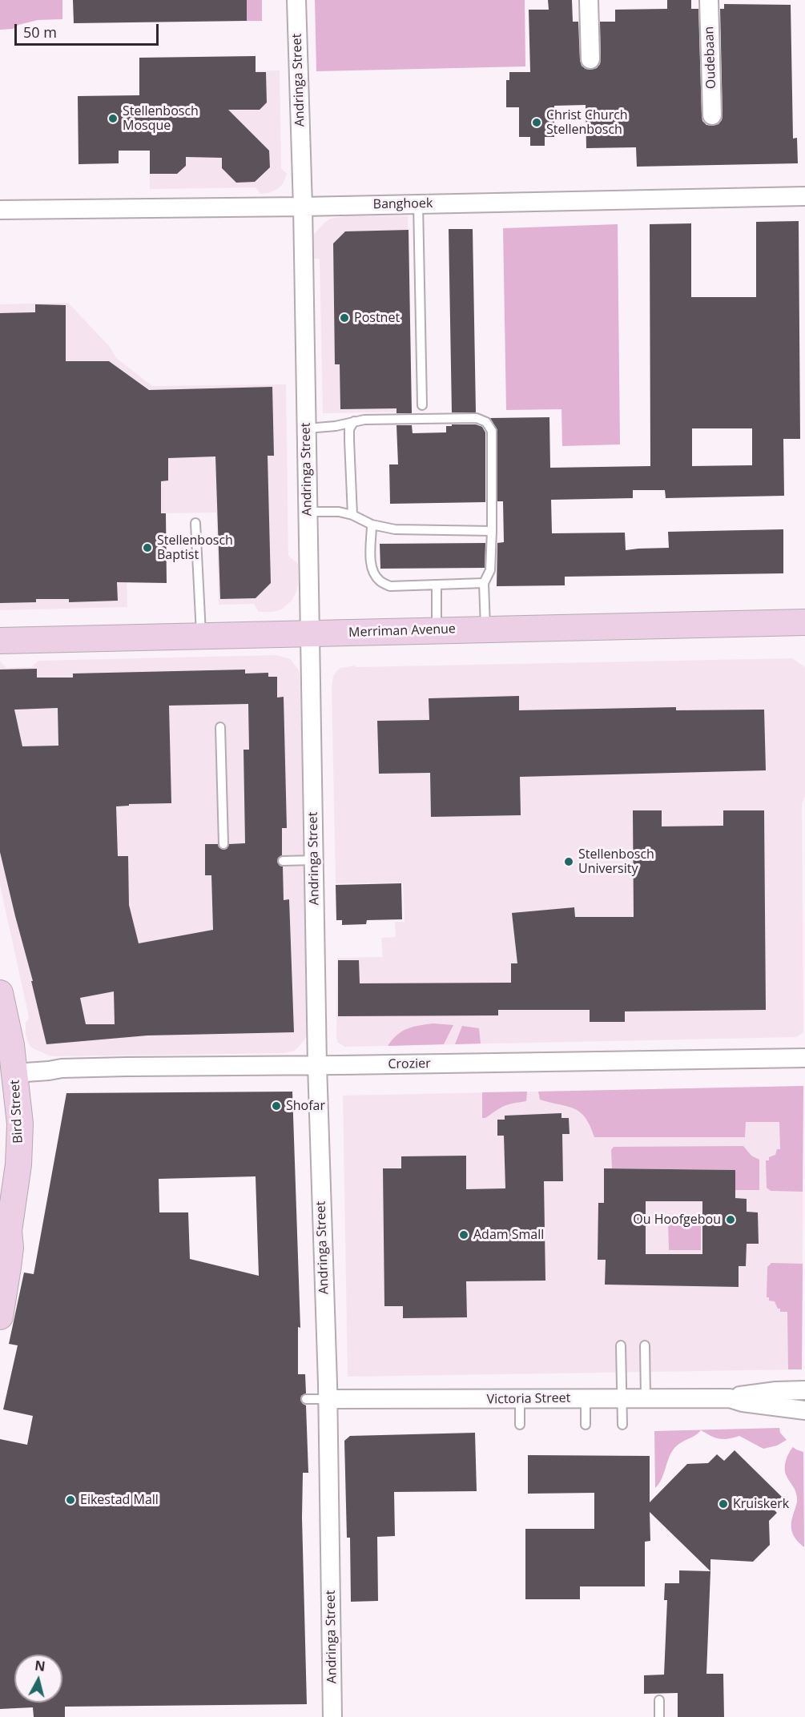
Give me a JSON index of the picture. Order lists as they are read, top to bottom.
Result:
{
  "streets": {
    "street": [
      "Oudebaan",
      "Andringa Street",
      "Banghoek",
      "Merriman Avenue",
      "Crozier",
      "Bird Street",
      "Victoria Street"
    ]
  },
  "crossings": [
    ["Andringa Street", "Banghoek"],
    ["Andringa Street", "Merriman Avenue"],
    ["Andringa Street", "Crozier"],
    ["Andringa Street", "Victoria Street"],
    ["Crozier", "Bird Street"]
  ],
  "places": [
    "Stellenbosch Mosque",
    "Christ Church Stellenbosch",
    "Postnet",
    "Stellenbosch Baptist",
    "Stellenbosch University",
    "Shofar",
    "Ou Hoofgebou",
    "Adam Small",
    "Eikestad Mall",
    "Kruiskerk"
  ],
  "scale_bar": "50 m",
  "north": "top"
}
